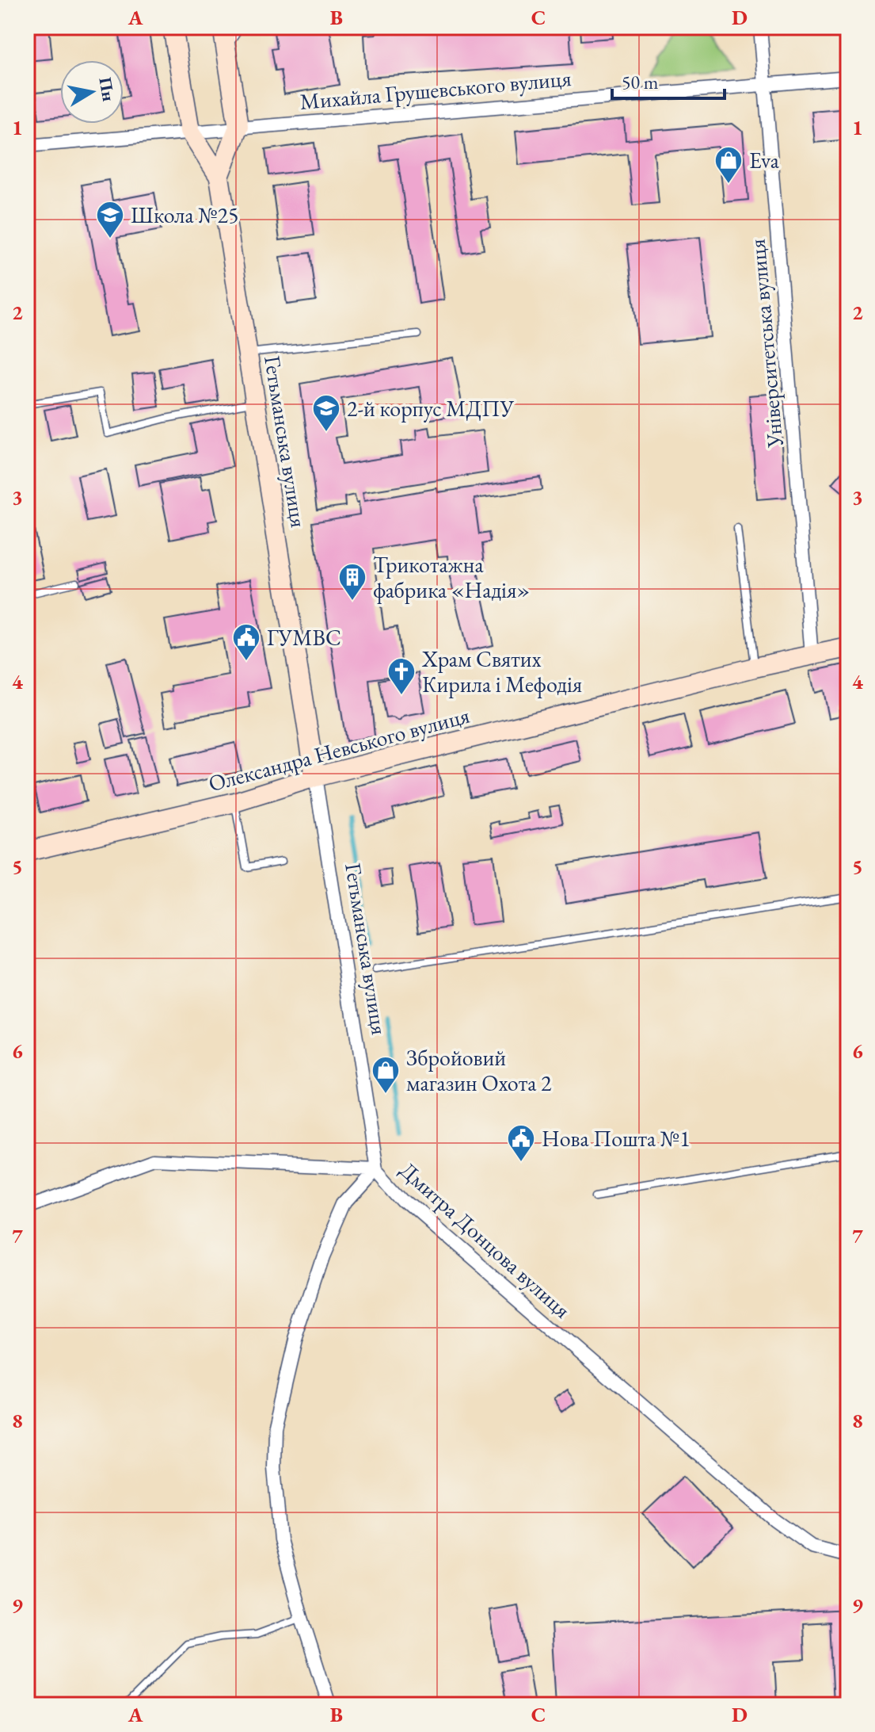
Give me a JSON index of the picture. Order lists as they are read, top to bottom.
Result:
{
  "streets": {
    "street": [
      "Михайла Грушевського вулиця",
      "Університетська вулиця",
      "Гетьманська вулиця",
      "Олександра Невського вулиця",
      "Дмитра Донцова вулиця"
    ]
  },
  "crossings": [
    ["Михайла Грушевського вулиця", "Університетська вулиця"],
    ["Михайла Грушевського вулиця", "Гетьманська вулиця"],
    ["Університетська вулиця", "Олександра Невського вулиця"],
    ["Гетьманська вулиця", "Олександра Невського вулиця"],
    ["Гетьманська вулиця", "Дмитра Донцова вулиця"]
  ],
  "places": {
    "shop": ["Eva", "Збройовий магазин Охота 2"],
    "school or university": ["Школа №25", "2-й корпус МДПУ"],
    "building": ["Трикотажна фабрика «Надія»"],
    "public building": ["ГУМВС", "Нова Пошта №1"],
    "church": ["Храм Святих Кирила і Мефодія"]
  },
  "scale_bar": "50 m",
  "north": "right",
  "grid": {
    "columns": [
      "A",
      "B",
      "C",
      "D"
    ],
    "rows": [
      "1",
      "2",
      "3",
      "4",
      "5",
      "6",
      "7",
      "8",
      "9"
    ]
  }
}
